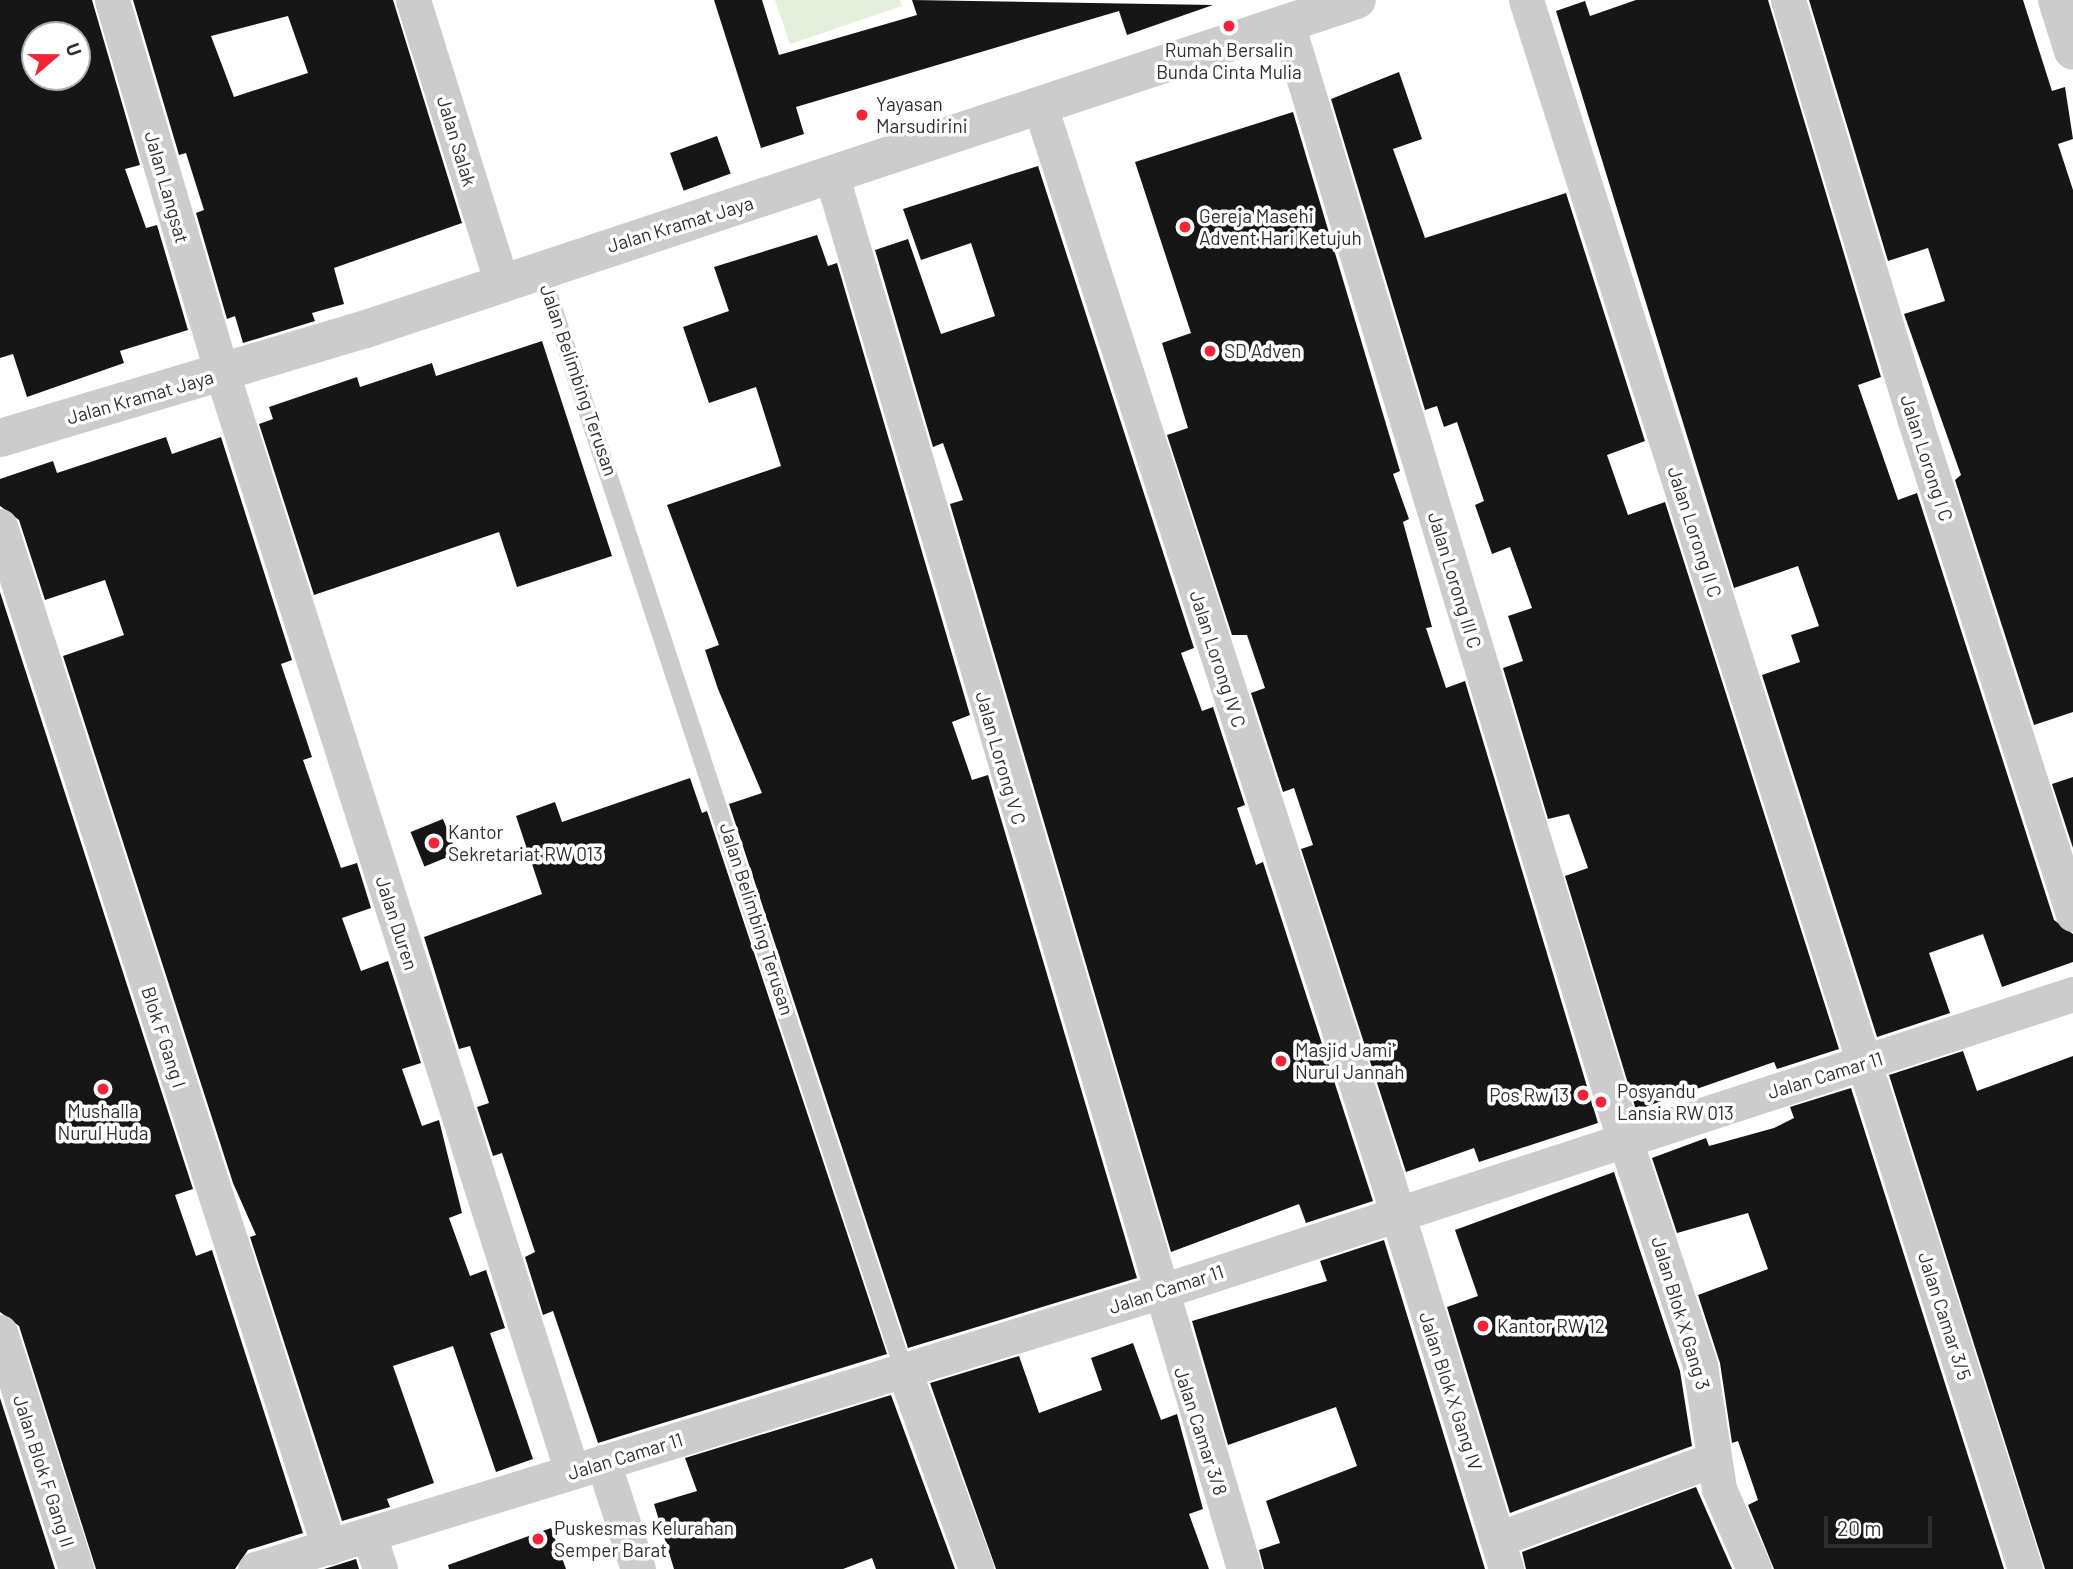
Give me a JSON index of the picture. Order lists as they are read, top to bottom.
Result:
{
  "streets": {
    "street": [
      "Jalan Salak",
      "Jalan Langsat",
      "Jalan Kramat Jaya",
      "Jalan Belimbing Terusan",
      "Jalan Lorong I C",
      "Jalan Lorong II C",
      "Jalan Lorong III C",
      "Jalan Lorong IV C",
      "Jalan Lorong V C",
      "Jalan Duren",
      "Blok F Gang I",
      "Jalan Camar 11",
      "Jalan Blok X Gang 3",
      "Jalan Camar 3/5",
      "Jalan Blok X Gang IV",
      "Jalan Camar 3/8",
      "Jalan Blok F Gang II"
    ]
  },
  "crossings": [
    ["Jalan Salak", "Jalan Kramat Jaya"],
    ["Jalan Langsat", "Jalan Kramat Jaya"],
    ["Jalan Langsat", "Jalan Duren"],
    ["Jalan Kramat Jaya", "Jalan Belimbing Terusan"],
    ["Jalan Kramat Jaya", "Jalan Lorong III C"],
    ["Jalan Kramat Jaya", "Jalan Lorong IV C"],
    ["Jalan Kramat Jaya", "Jalan Lorong V C"],
    ["Jalan Kramat Jaya", "Jalan Duren"],
    ["Jalan Belimbing Terusan", "Jalan Camar 11"],
    ["Jalan Lorong II C", "Jalan Camar 11"],
    ["Jalan Lorong II C", "Jalan Camar 3/5"],
    ["Jalan Lorong III C", "Jalan Camar 11"],
    ["Jalan Lorong III C", "Jalan Blok X Gang 3"],
    ["Jalan Lorong IV C", "Jalan Camar 11"],
    ["Jalan Lorong IV C", "Jalan Blok X Gang IV"],
    ["Jalan Lorong V C", "Jalan Camar 11"],
    ["Jalan Lorong V C", "Jalan Camar 3/8"],
    ["Jalan Duren", "Jalan Camar 11"],
    ["Blok F Gang I", "Jalan Camar 11"],
    ["Jalan Camar 11", "Jalan Blok X Gang 3"],
    ["Jalan Camar 11", "Jalan Camar 3/5"],
    ["Jalan Camar 11", "Jalan Blok X Gang IV"],
    ["Jalan Camar 11", "Jalan Camar 3/8"]
  ],
  "places": [
    "Rumah Bersalin Bunda Cinta Mulia",
    "Yayasan Marsudirini",
    "Gereja Masehi Advent Hari Ketujuh",
    "SD Adven",
    "Kantor Sekretariat RW 013",
    "Masjid Jami' Nurul Jannah",
    "Mushalla Nurul Huda",
    "Pos Rw 13",
    "Posyandu Lansia RW 013",
    "Kantor RW 12",
    "Puskesmas Kelurahan Semper Barat"
  ],
  "scale_bar": "20 m",
  "north": "right"
}
